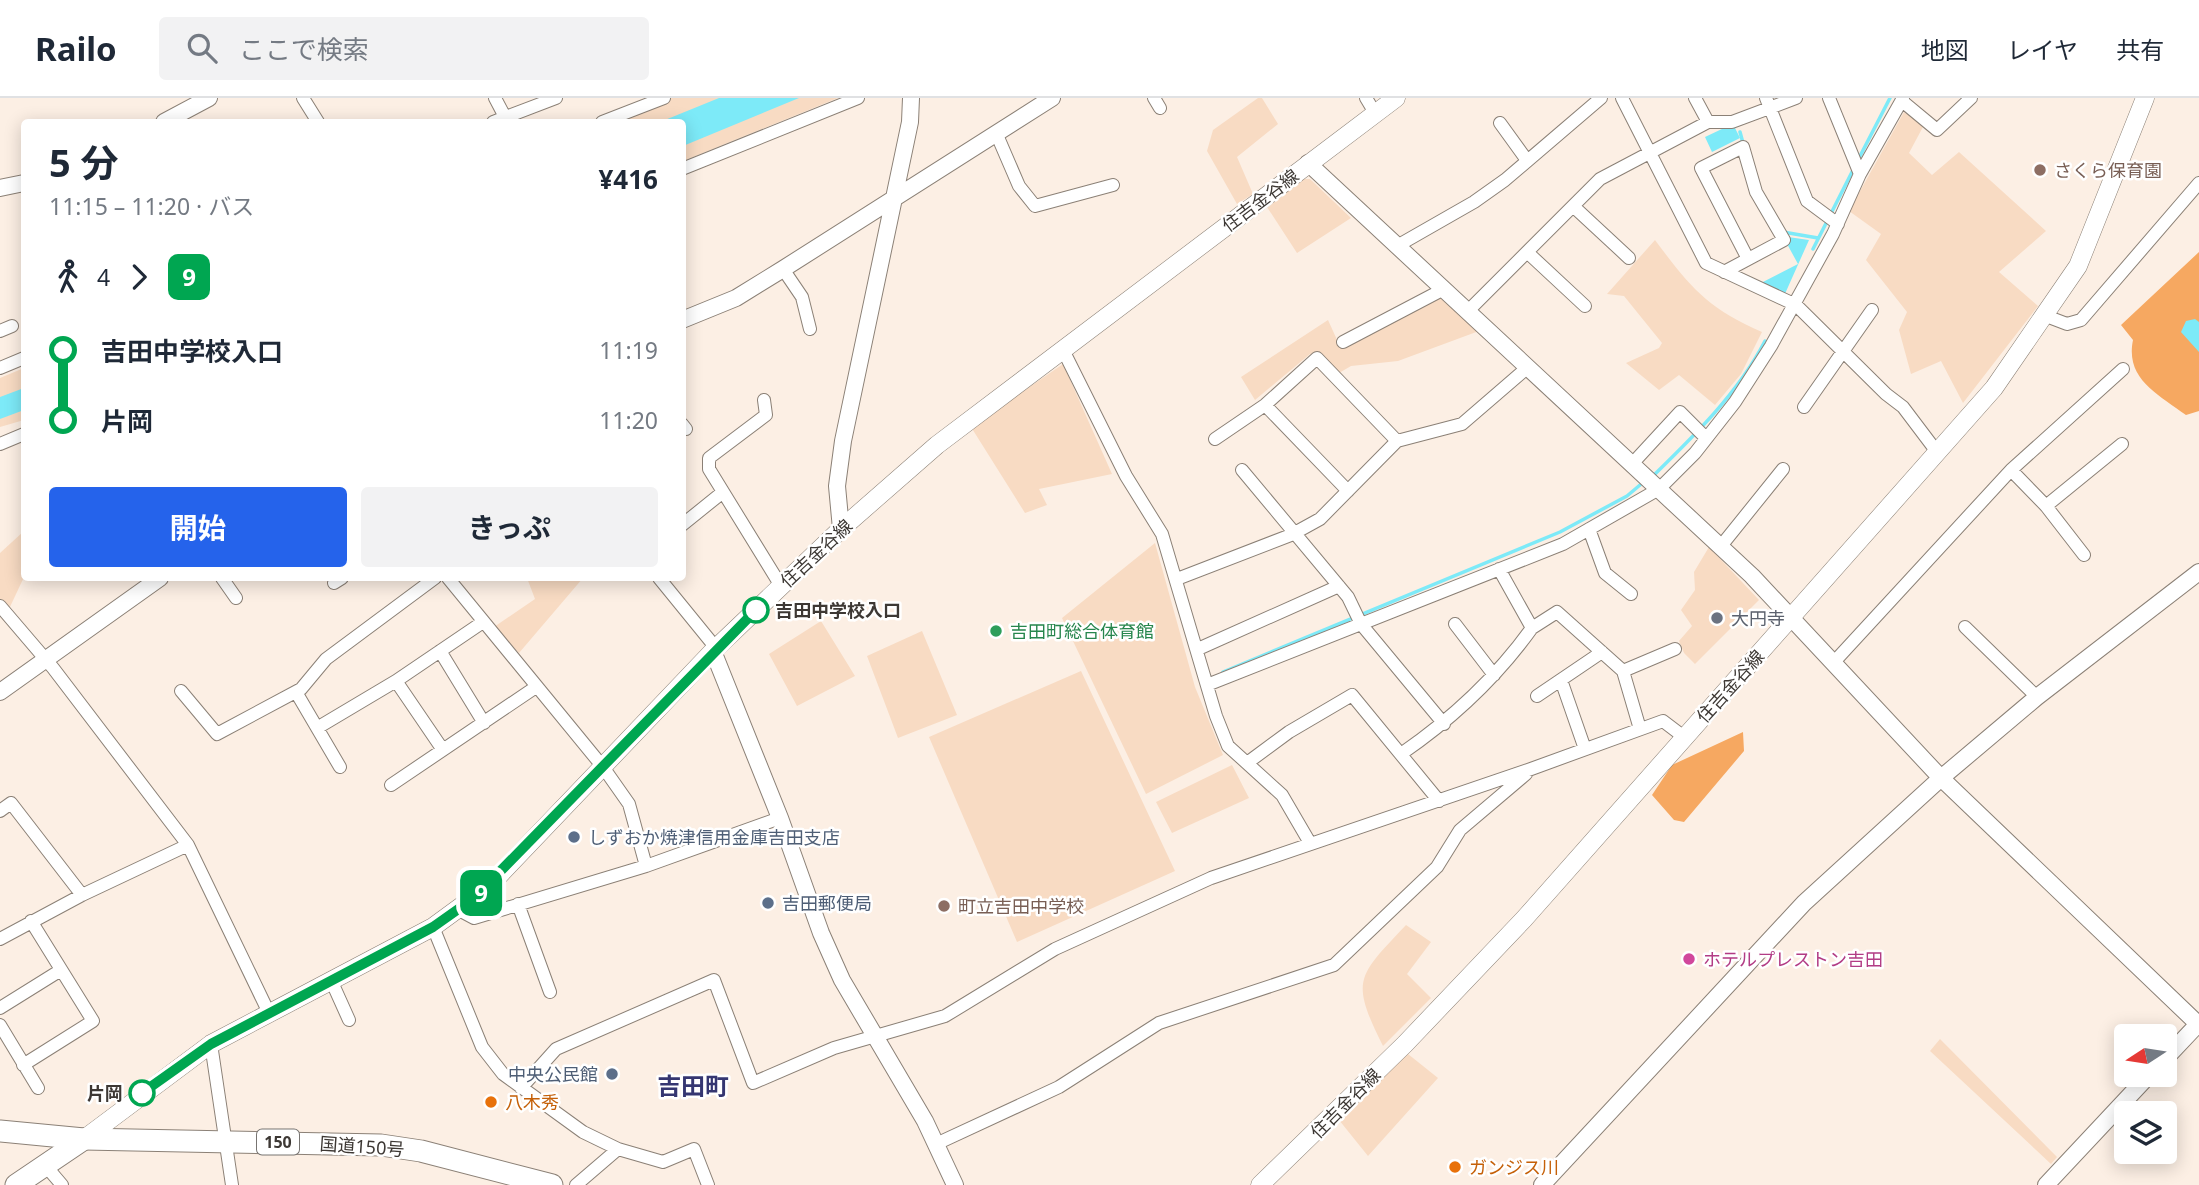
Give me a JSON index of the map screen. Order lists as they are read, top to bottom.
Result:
{
  "streets": {
    "main road": ["住吉金谷線", "150", "国道150号"]
  },
  "crossings": [
    ["住吉金谷線", "国道150号"]
  ],
  "districts": ["吉田町"],
  "places": [
    "さくら保育園",
    "吉田中学校入口",
    "大円寺",
    "吉田町総合体育館",
    "しずおか焼津信用金庫吉田支店",
    "吉田郵便局",
    "町立吉田中学校",
    "ホテルプレストン吉田",
    "中央公民館",
    "片岡",
    "八木秀",
    "ガンジス川"
  ],
  "lines": ["bus line 9"],
  "north": "left",
  "page": {
    "header": "Railo",
    "search": "ここで検索",
    "nav": ["地図", "レイヤ", "共有"],
    "on_map": "9",
    "heading": ["5 分", "11:15 – 11:20 · バス", "¥416"],
    "legs": ["4", "9"],
    "list": [
      {
        "name": "吉田中学校入口",
        "value": "11:19"
      },
      {
        "name": "片岡",
        "value": "11:20"
      }
    ],
    "buttons": ["開始", "きっぷ"]
  }
}
